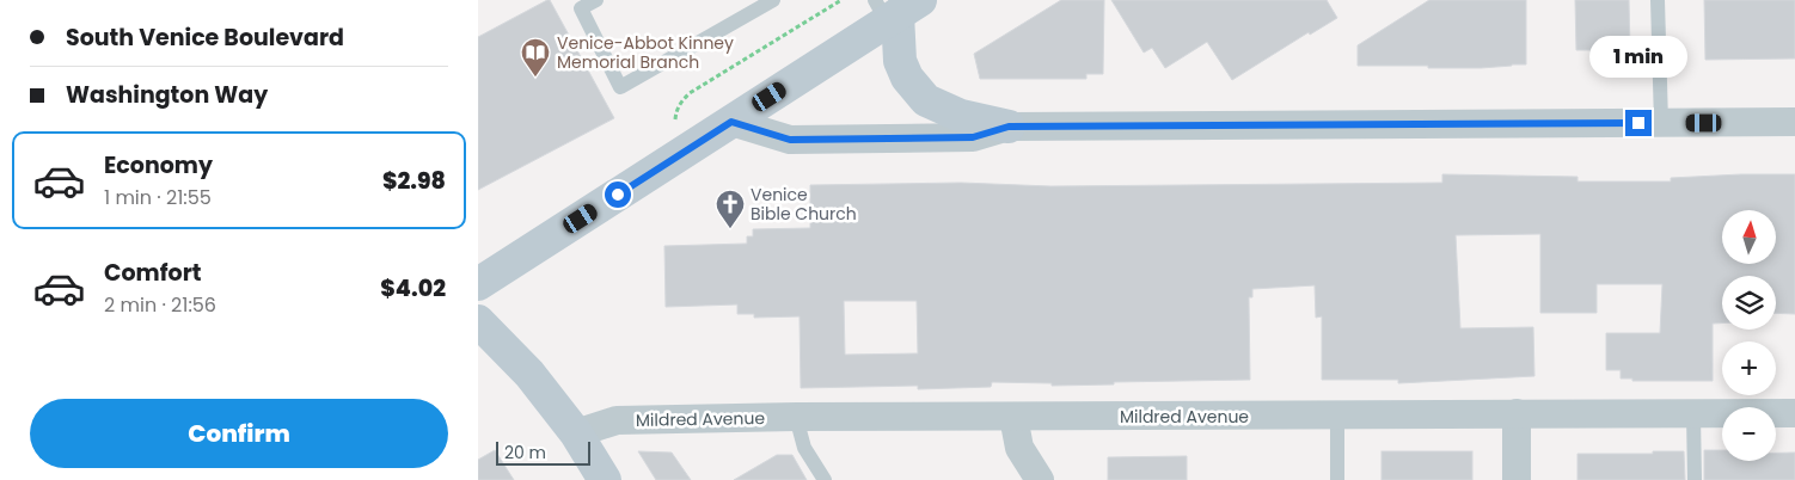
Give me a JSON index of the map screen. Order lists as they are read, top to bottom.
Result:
{
  "streets": {
    "street": ["Mildred Avenue"]
  },
  "places": {
    "library": ["Venice-Abbot Kinney Memorial Branch"],
    "church": ["Venice Bible Church"]
  },
  "scale_bar": "20 m",
  "north": "top",
  "page": {
    "banner": ["South Venice Boulevard", "Washington Way"],
    "bubble": "1 min",
    "list": [
      {
        "name": "Economy",
        "note": "1 min · 21:55",
        "value": "$2.98"
      },
      {
        "name": "Comfort",
        "note": "2 min · 21:56",
        "value": "$4.02"
      }
    ],
    "map_buttons": ["+", "−"],
    "buttons": "Confirm",
    "scale": "20 m"
  }
}
